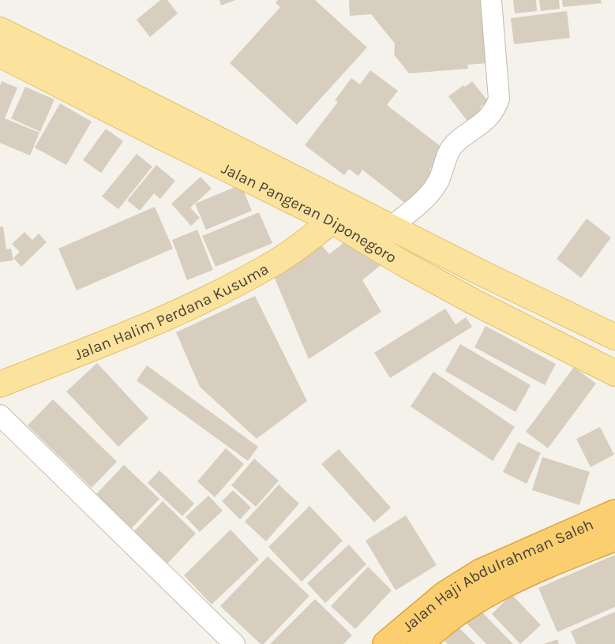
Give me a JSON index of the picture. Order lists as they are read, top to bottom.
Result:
{
  "streets": {
    "highway": ["Jalan Haji Abdulrahman Saleh"],
    "main road": ["Jalan Pangeran Diponegoro", "Jalan Halim Perdana Kusuma"]
  },
  "crossings": [
    ["Jalan Pangeran Diponegoro", "Jalan Halim Perdana Kusuma"]
  ]
}
